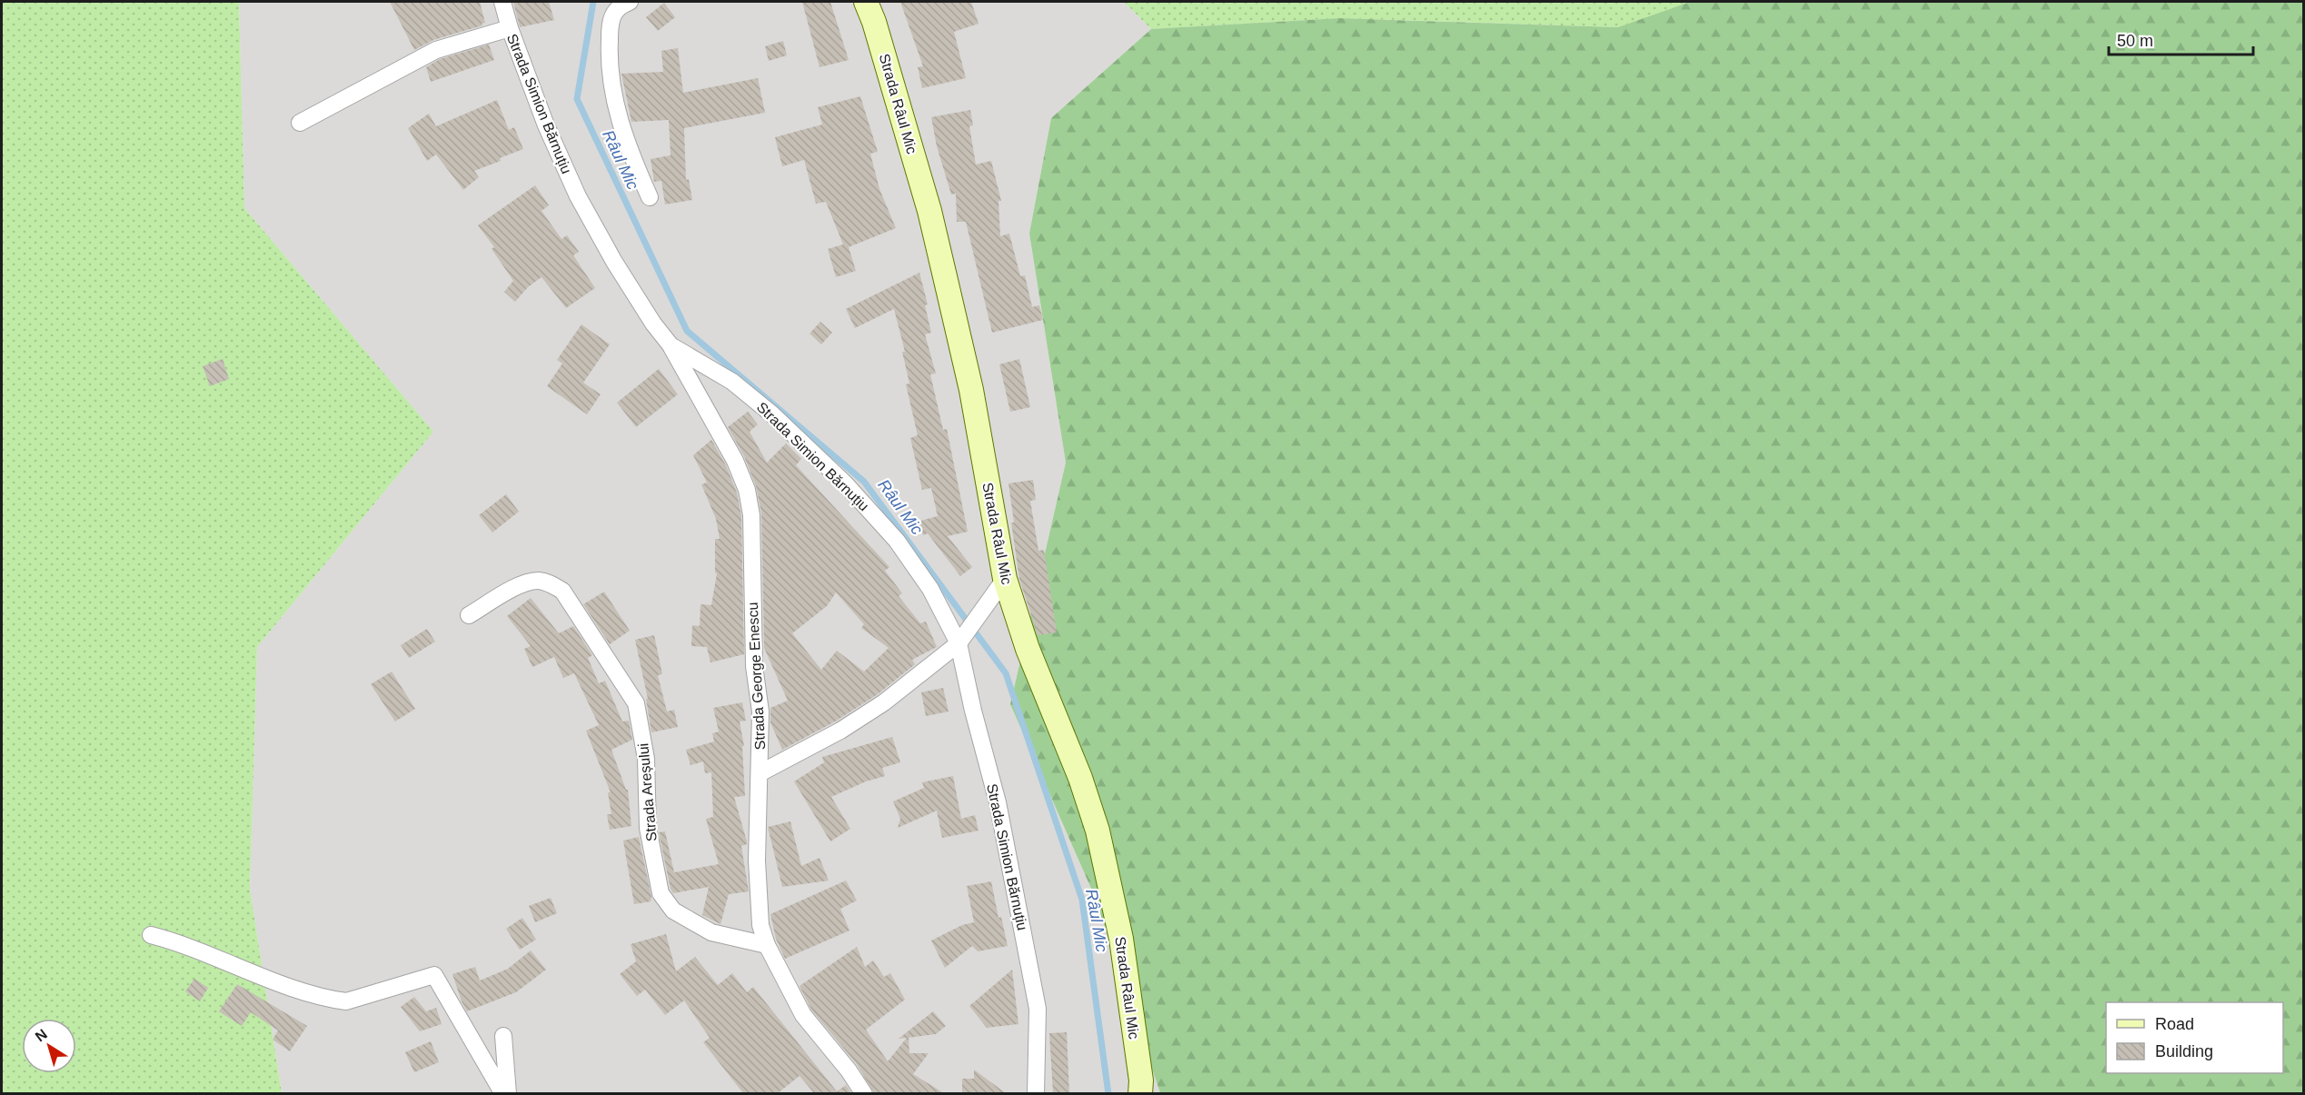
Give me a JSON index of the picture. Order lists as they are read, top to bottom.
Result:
{
  "streets": {
    "street": [
      "Strada Simion Bărnuțiu",
      "Strada Râul Mic",
      "Strada George Enescu",
      "Strada Areșului"
    ]
  },
  "crossings": [
    ["Strada Simion Bărnuțiu", "Strada George Enescu"],
    ["Strada George Enescu", "Strada Areșului"]
  ],
  "water": ["Râul Mic"],
  "legend": ["Road", "Building"],
  "scale_bar": "50 m",
  "north": "top left"
}
